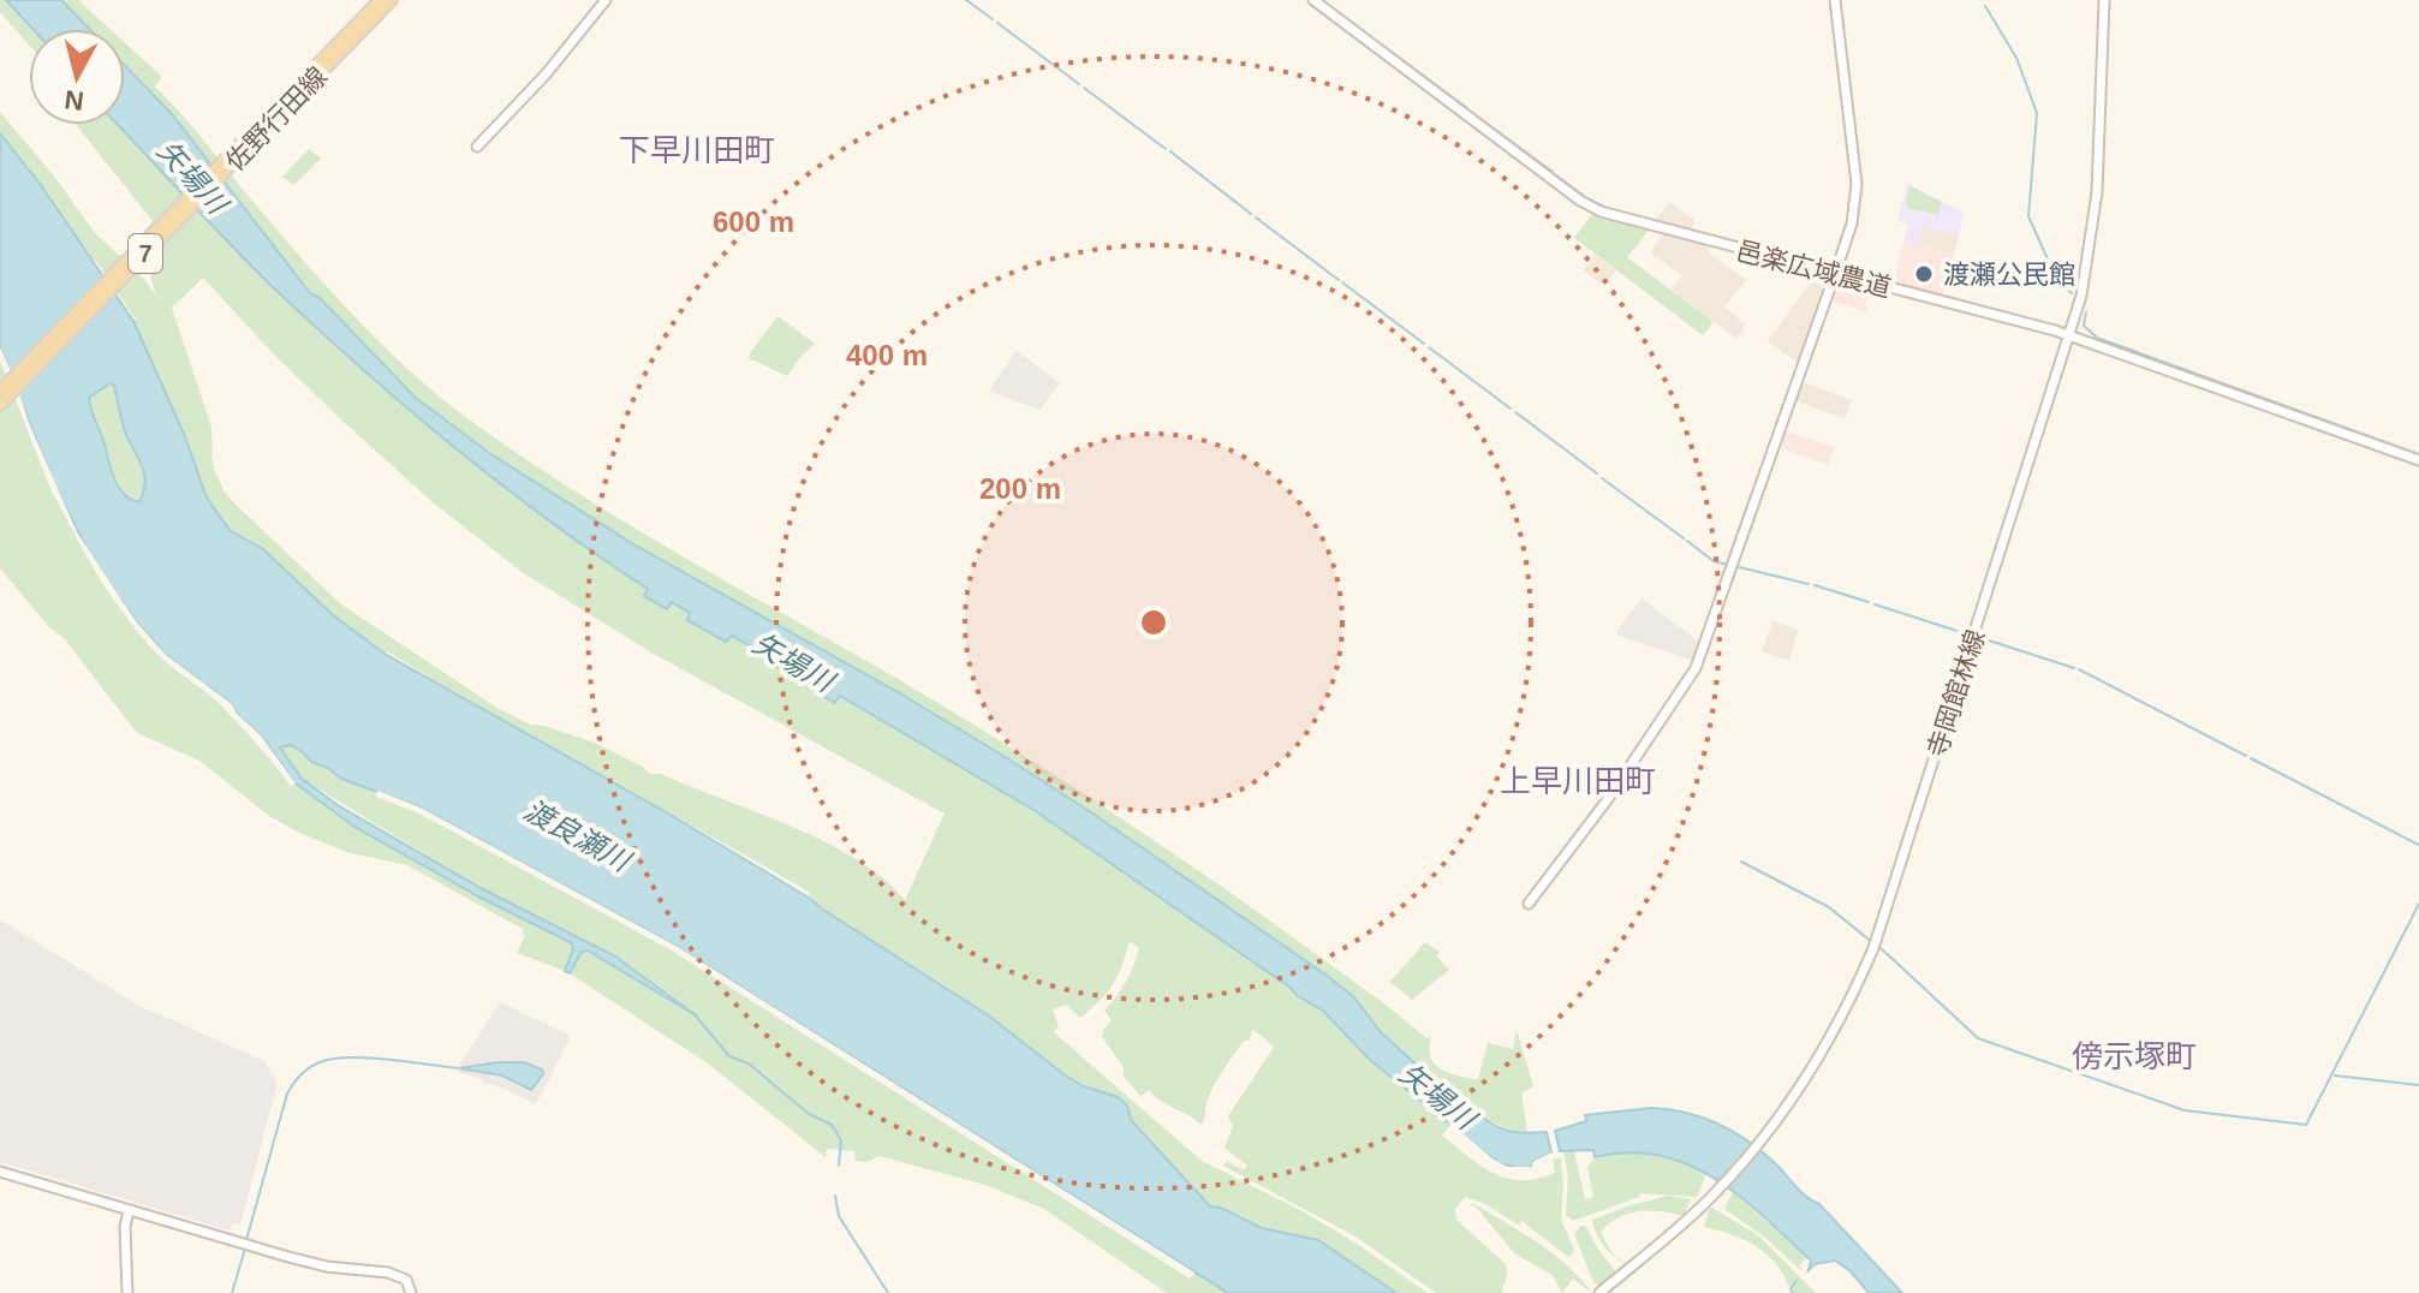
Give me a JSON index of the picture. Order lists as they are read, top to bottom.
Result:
{
  "streets": {
    "main road": ["佐野行田線", "7"],
    "street": ["邑楽広域農道", "寺岡館林線"]
  },
  "crossings": [
    ["邑楽広域農道", "寺岡館林線"]
  ],
  "districts": ["下早川田町", "上早川田町", "傍示塚町"],
  "water": ["矢場川", "渡良瀬川"],
  "places": ["渡瀬公民館"],
  "north": "bottom",
  "rings": ["600 m", "400 m", "200 m"]
}
